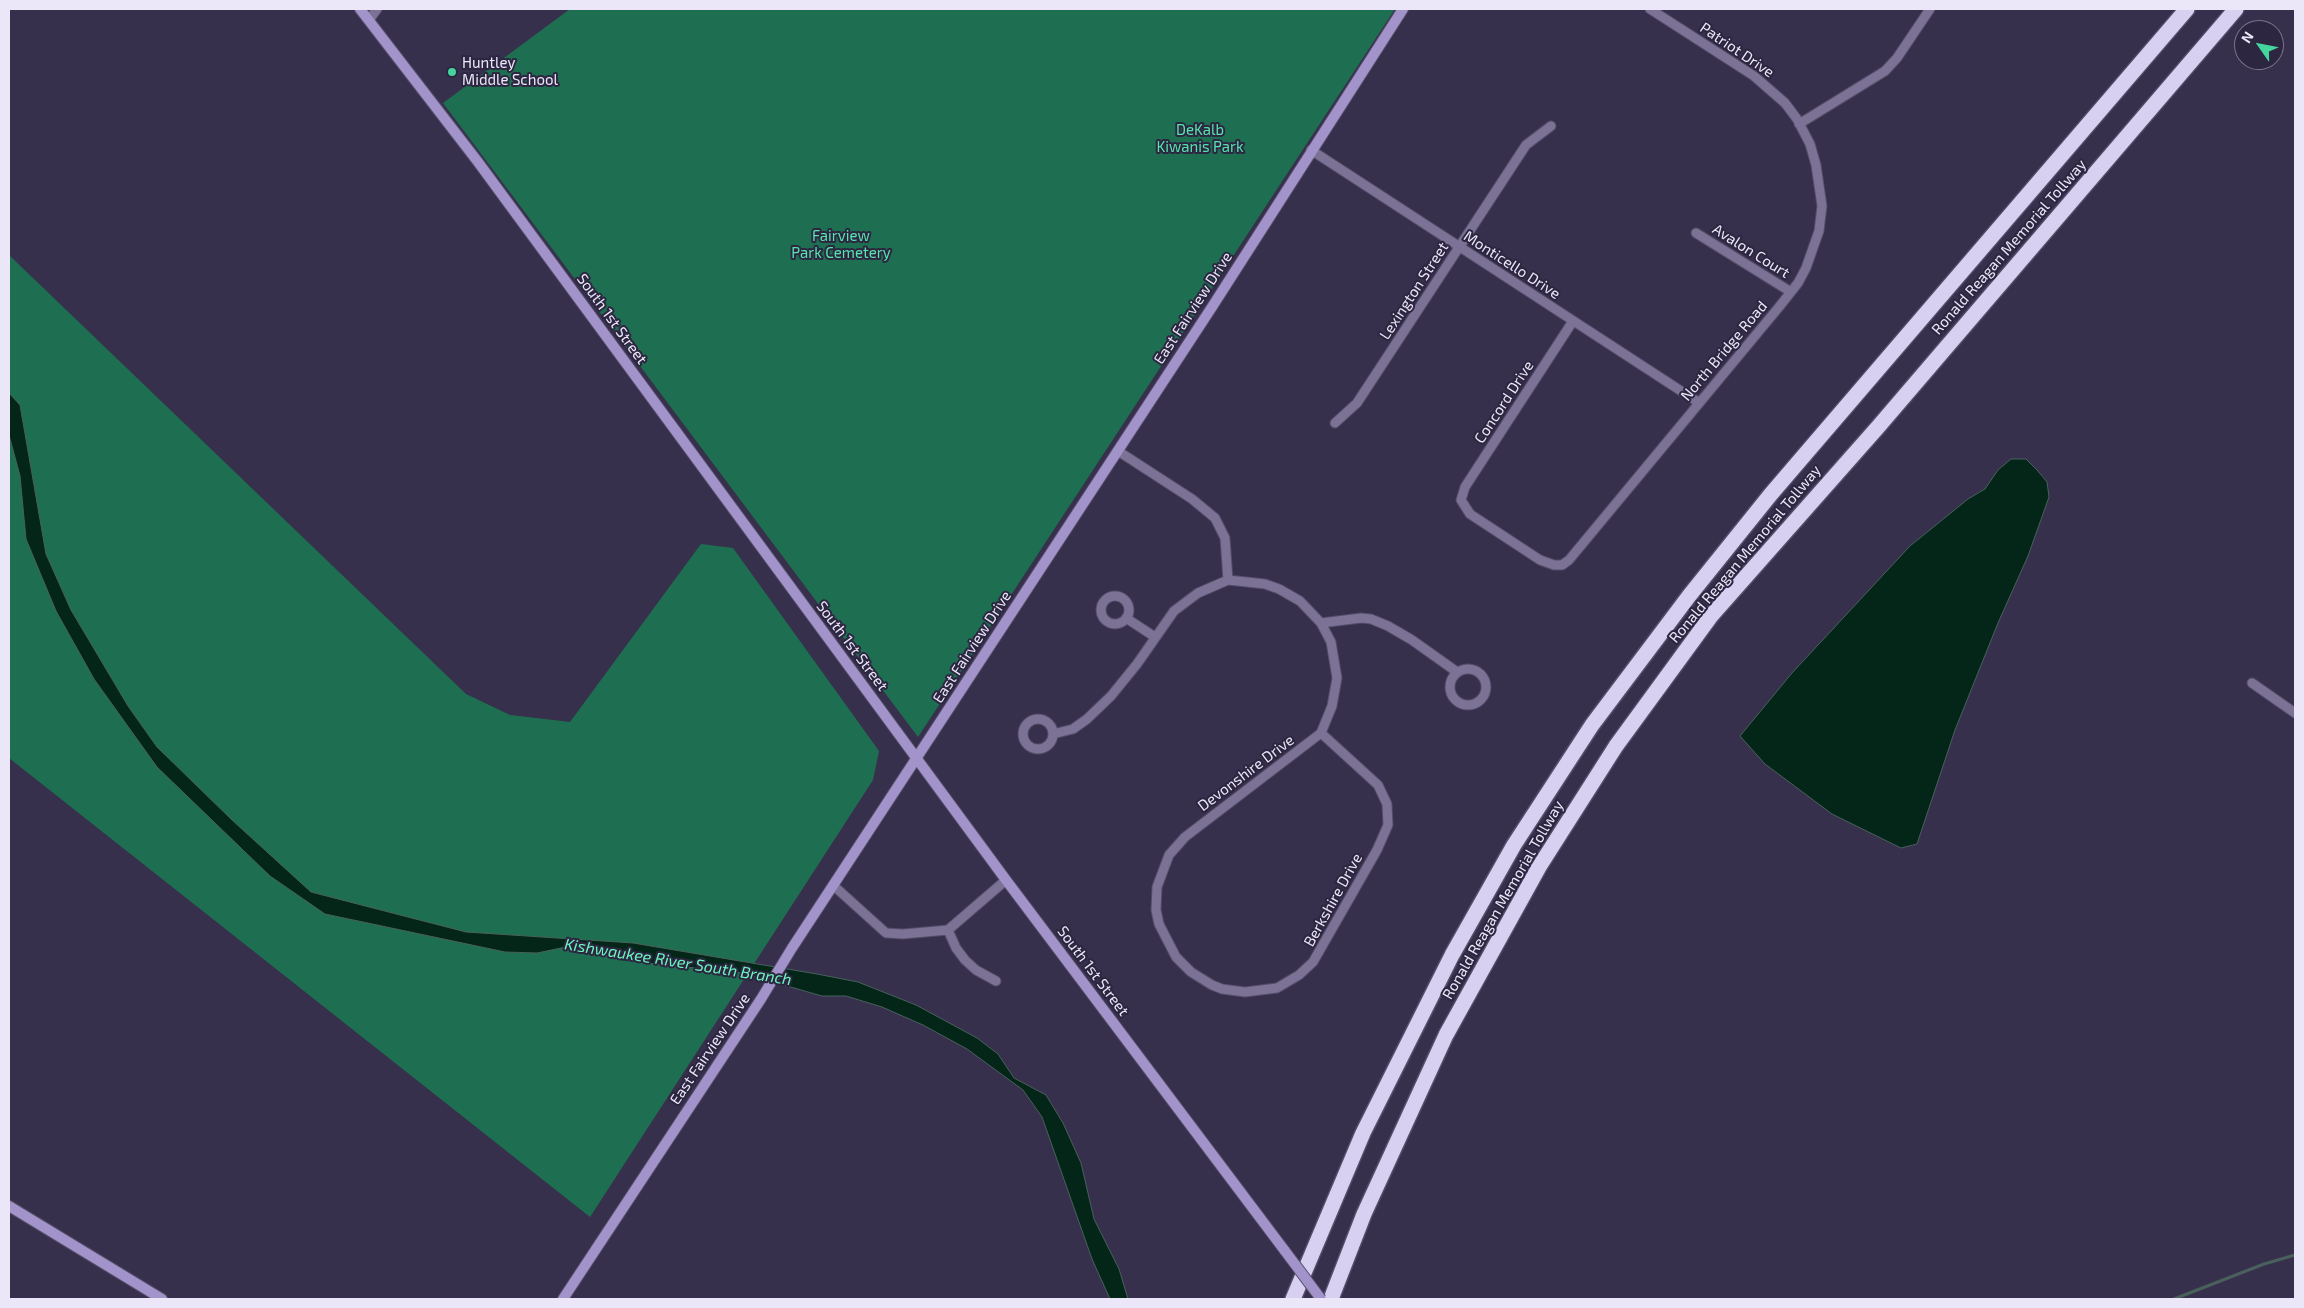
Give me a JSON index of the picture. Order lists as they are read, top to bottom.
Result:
{
  "streets": {
    "highway": ["Ronald Reagan Memorial Tollway"],
    "street": [
      "Patriot Drive",
      "Avalon Court",
      "Monticello Drive",
      "Lexington Street",
      "East Fairview Drive",
      "South 1st Street",
      "North Bridge Road",
      "Concord Drive",
      "Devonshire Drive",
      "Berkshire Drive"
    ]
  },
  "crossings": [
    ["Patriot Drive", "North Bridge Road"],
    ["Avalon Court", "North Bridge Road"],
    ["Monticello Drive", "Lexington Street"],
    ["Monticello Drive", "East Fairview Drive"],
    ["Monticello Drive", "North Bridge Road"],
    ["Monticello Drive", "Concord Drive"],
    ["East Fairview Drive", "South 1st Street"],
    ["North Bridge Road", "Concord Drive"],
    ["Devonshire Drive", "Berkshire Drive"]
  ],
  "water": ["Kishwaukee River South Branch"],
  "parks": ["DeKalb Kiwanis Park", "Fairview Park Cemetery"],
  "places": ["Huntley Middle School"],
  "north": "top left"
}
